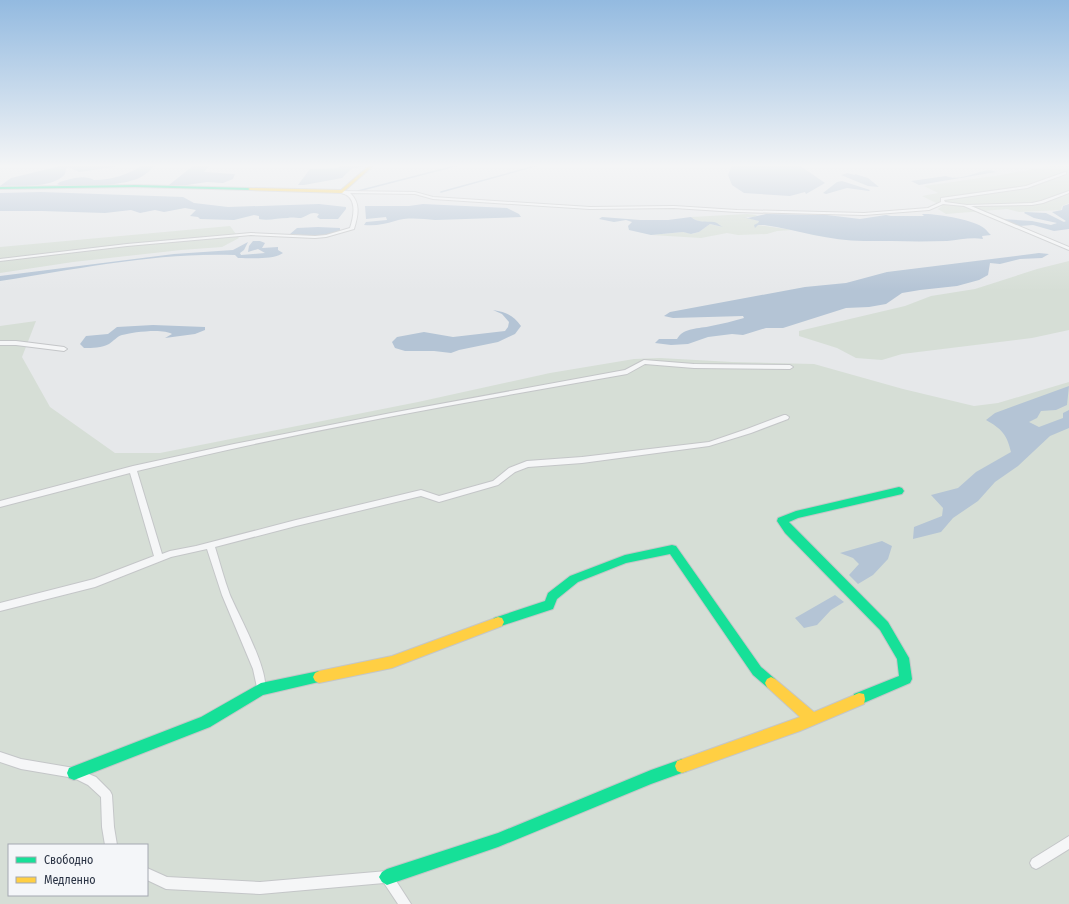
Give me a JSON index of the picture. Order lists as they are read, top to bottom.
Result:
{
  "legend": ["Свободно", "Медленно"]
}
